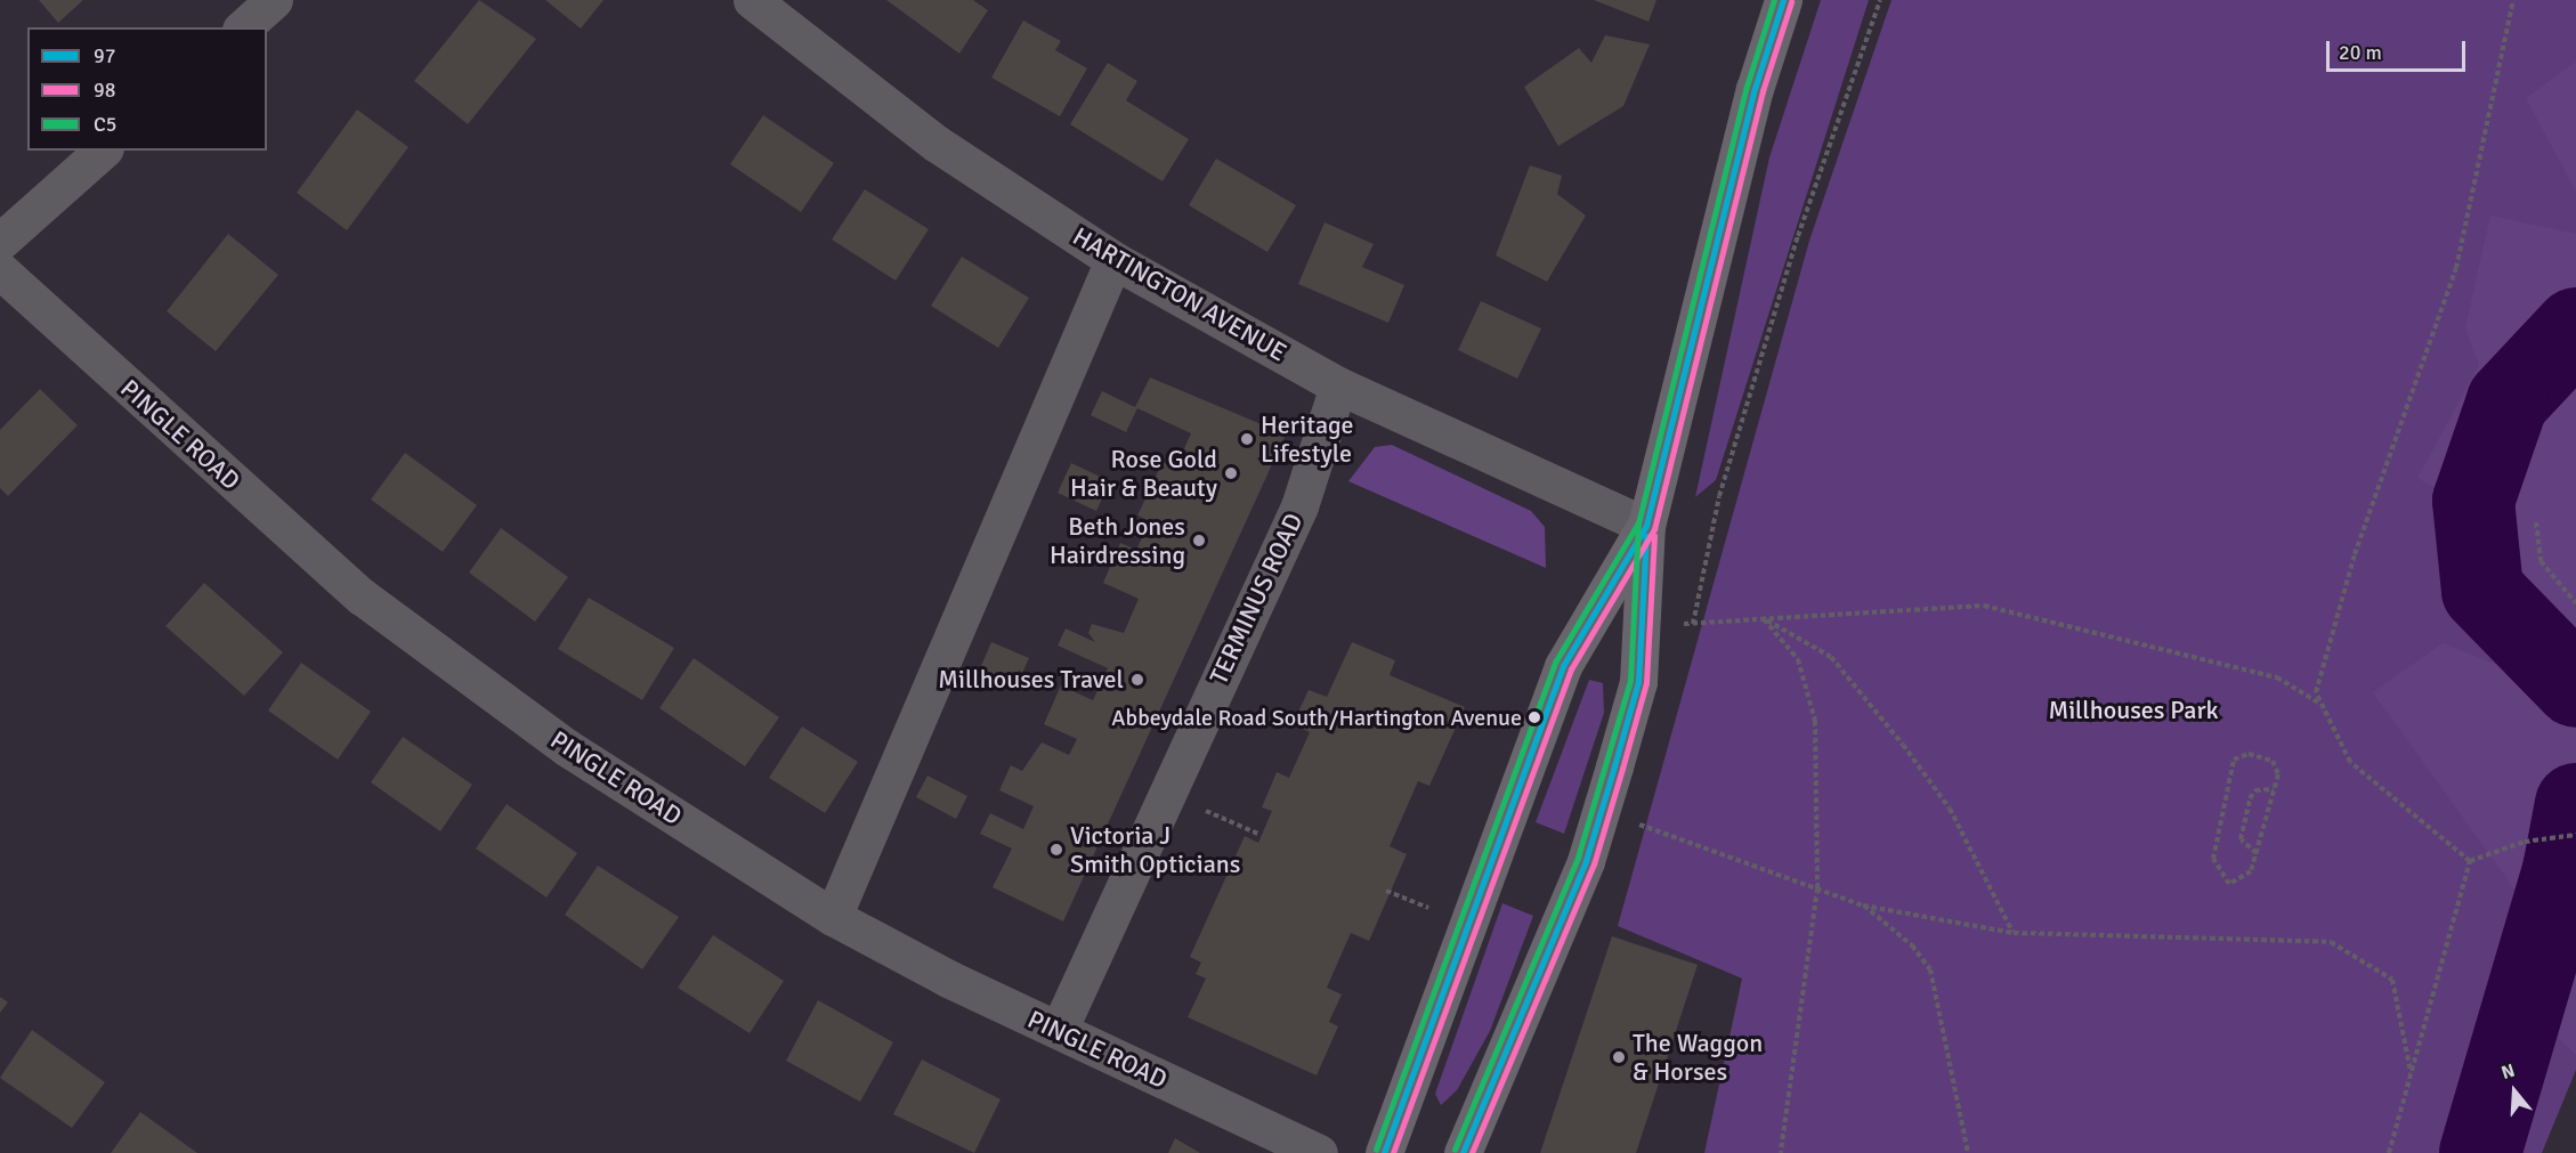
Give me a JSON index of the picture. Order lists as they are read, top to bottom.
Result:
{
  "streets": {
    "street": ["HARTINGTON AVENUE", "PINGLE ROAD", "TERMINUS ROAD"]
  },
  "crossings": [
    ["HARTINGTON AVENUE", "TERMINUS ROAD"],
    ["PINGLE ROAD", "TERMINUS ROAD"]
  ],
  "parks": ["Millhouses Park"],
  "places": [
    "Heritage Lifestyle",
    "Rose Gold Hair & Beauty",
    "Beth Jones Hairdressing",
    "Millhouses Travel",
    "Abbeydale Road South/Hartington Avenue",
    "Victoria J Smith Opticians",
    "The Waggon & Horses"
  ],
  "lines": ["transit line 97", "transit line C5", "transit line 98"],
  "legend": ["97", "98", "C5"],
  "scale_bar": "20 m",
  "north": "top"
}
